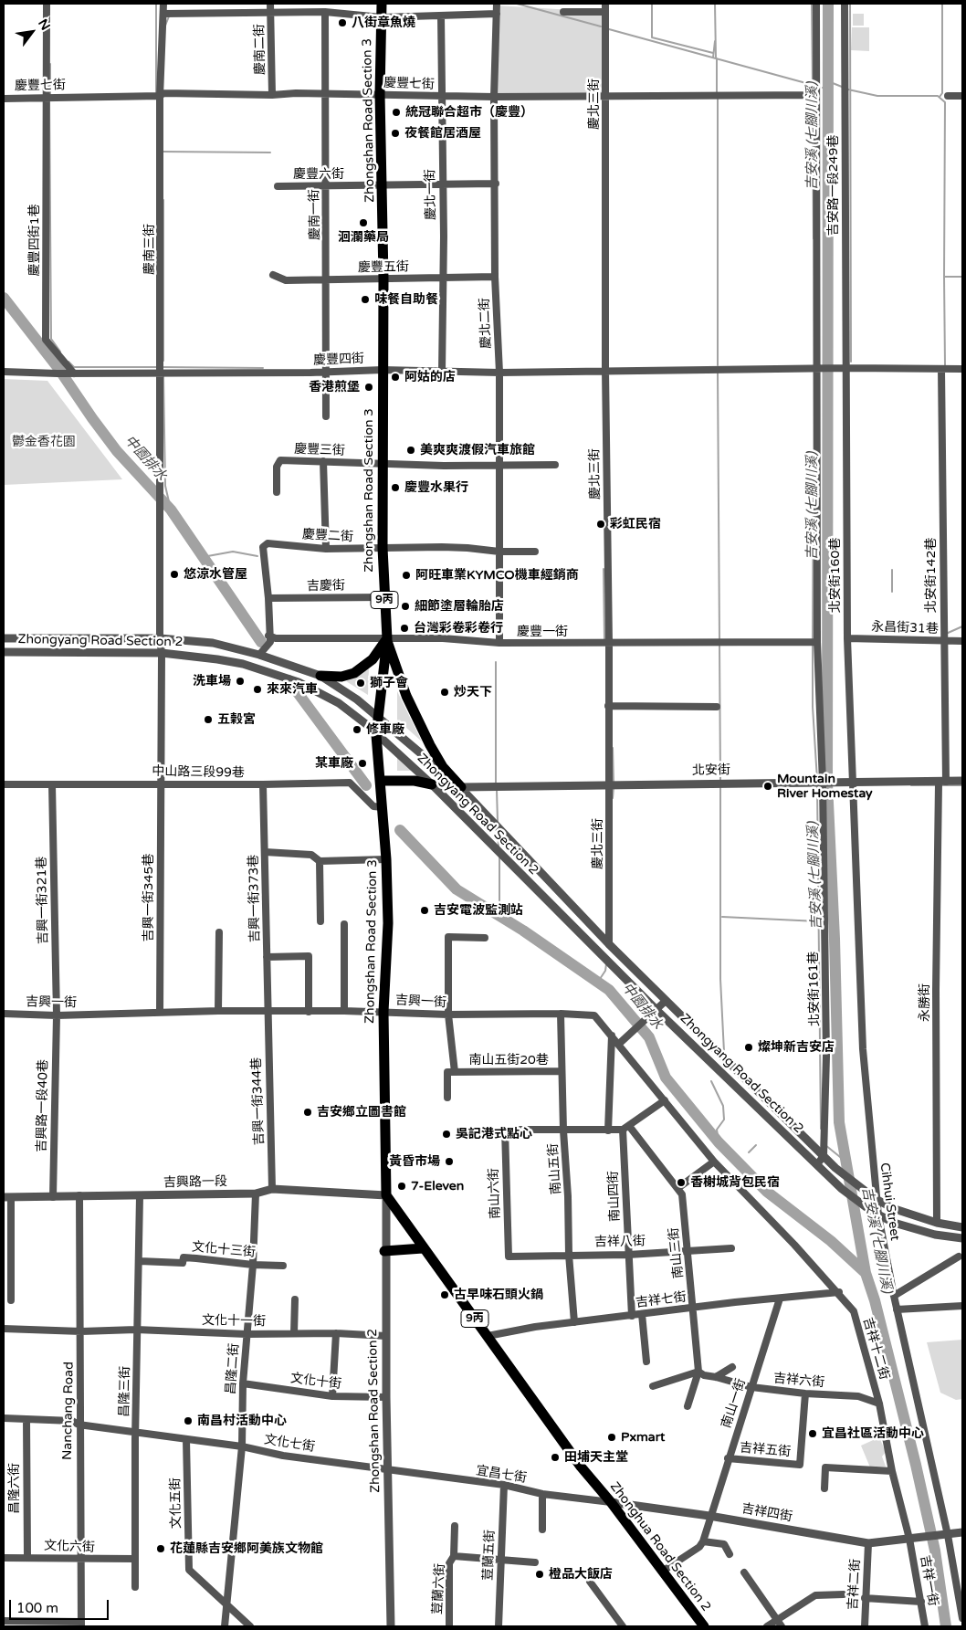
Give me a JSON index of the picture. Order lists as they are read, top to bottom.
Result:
{
  "streets": {
    "main road": ["Zhongshan Road Section 3", "9丙", "Zhonghua Road Section 2"],
    "street": [
      "慶南二街",
      "慶豐七街",
      "慶北三街",
      "慶豐六街",
      "吉安路一段249巷",
      "慶北一街",
      "慶南一街",
      "慶豐四街1巷",
      "慶南三街",
      "慶豐五街",
      "慶北二街",
      "慶豐四街",
      "慶豐三街",
      "慶豐二街",
      "北安街160巷",
      "北安街142巷",
      "吉慶街",
      "永昌街31巷",
      "慶豐一街",
      "Zhongyang Road Section 2",
      "北安街",
      "中山路三段99巷",
      "吉興一街345巷",
      "吉興一街373巷",
      "吉興一街321巷",
      "北安街161巷",
      "吉興一街",
      "永勝街",
      "南山五街20巷",
      "吉興一街344巷",
      "吉興路一段40巷",
      "南山五街",
      "吉興路一段",
      "南山六街",
      "南山四街",
      "Cihhui Street",
      "吉祥八街",
      "文化十三街",
      "南山三街",
      "吉祥七街",
      "文化十一街",
      "吉祥十二街",
      "昌隆二街",
      "吉祥六街",
      "文化十街",
      "昌隆三街",
      "南山一街",
      "Nanchang Road",
      "Zhongshan Road Section 2",
      "文化七街",
      "吉祥五街",
      "宜昌七街",
      "昌隆六街",
      "文化五街",
      "吉祥四街",
      "文化六街",
      "荳蘭五街",
      "吉祥一街",
      "吉祥二街",
      "荳蘭六街"
    ]
  },
  "crossings": [
    ["慶南二街", "慶豐七街"],
    ["慶豐七街", "慶北三街"],
    ["慶豐七街", "Zhongshan Road Section 3"],
    ["慶豐七街", "慶北一街"],
    ["慶豐七街", "慶南一街"],
    ["慶豐七街", "慶豐四街1巷"],
    ["慶豐七街", "慶南三街"],
    ["慶豐七街", "慶北二街"],
    ["慶豐七街", "北安街161巷"],
    ["慶北三街", "慶豐四街"],
    ["慶北三街", "慶豐一街"],
    ["慶北三街", "Zhongyang Road Section 2"],
    ["慶北三街", "北安街"],
    ["Zhongshan Road Section 3", "慶豐六街"],
    ["Zhongshan Road Section 3", "慶豐五街"],
    ["Zhongshan Road Section 3", "慶豐四街"],
    ["Zhongshan Road Section 3", "慶豐三街"],
    ["Zhongshan Road Section 3", "慶豐二街"],
    ["Zhongshan Road Section 3", "吉慶街"],
    ["Zhongshan Road Section 3", "慶豐一街"],
    ["Zhongshan Road Section 3", "Zhongyang Road Section 2"],
    ["Zhongshan Road Section 3", "中山路三段99巷"],
    ["Zhongshan Road Section 3", "吉興一街"],
    ["Zhongshan Road Section 3", "吉興路一段"],
    ["Zhongshan Road Section 3", "Zhongshan Road Section 2"],
    ["Zhongshan Road Section 3", "Zhonghua Road Section 2"],
    ["慶豐六街", "慶北一街"],
    ["慶豐六街", "慶南一街"],
    ["慶豐六街", "慶北二街"],
    ["吉安路一段249巷", "慶豐四街"],
    ["吉安路一段249巷", "北安街160巷"],
    ["慶北一街", "慶豐五街"],
    ["慶北一街", "慶豐四街"],
    ["慶南一街", "慶豐五街"],
    ["慶南一街", "慶豐四街"],
    ["慶豐四街1巷", "慶豐四街"],
    ["慶南三街", "慶豐四街"],
    ["慶南三街", "Zhongyang Road Section 2"],
    ["慶南三街", "吉興一街345巷"],
    ["慶豐五街", "慶北二街"],
    ["慶北二街", "慶豐四街"],
    ["慶北二街", "慶豐三街"],
    ["慶北二街", "慶豐二街"],
    ["慶北二街", "慶豐一街"],
    ["慶豐四街", "北安街160巷"],
    ["慶豐四街", "北安街142巷"],
    ["慶豐四街", "北安街161巷"],
    ["慶豐二街", "吉慶街"],
    ["慶豐二街", "慶豐一街"],
    ["北安街160巷", "永昌街31巷"],
    ["北安街160巷", "北安街"],
    ["北安街160巷", "Cihhui Street"],
    ["北安街142巷", "永昌街31巷"],
    ["北安街142巷", "北安街"],
    ["北安街142巷", "永勝街"],
    ["慶豐一街", "北安街161巷"],
    ["Zhongyang Road Section 2", "北安街"],
    ["Zhongyang Road Section 2", "吉興一街345巷"],
    ["Zhongyang Road Section 2", "北安街161巷"],
    ["Zhongyang Road Section 2", "永勝街"],
    ["Zhongyang Road Section 2", "Cihhui Street"],
    ["北安街", "北安街161巷"],
    ["北安街", "永勝街"],
    ["北安街", "Cihhui Street"],
    ["中山路三段99巷", "吉興一街345巷"],
    ["中山路三段99巷", "吉興一街373巷"],
    ["中山路三段99巷", "吉興一街321巷"],
    ["吉興一街345巷", "吉興一街"],
    ["吉興一街373巷", "吉興一街"],
    ["吉興一街373巷", "吉興一街344巷"],
    ["吉興一街321巷", "吉興一街"],
    ["吉興一街321巷", "吉興路一段40巷"],
    ["吉興一街", "吉興一街344巷"],
    ["吉興一街", "吉興路一段40巷"],
    ["吉興一街", "南山五街"],
    ["吉興一街", "吉祥十二街"],
    ["南山五街20巷", "南山五街"],
    ["吉興一街344巷", "吉興路一段"],
    ["吉興路一段40巷", "吉興路一段"],
    ["南山五街", "南山六街"],
    ["南山五街", "吉祥八街"],
    ["南山五街", "吉祥七街"],
    ["吉興路一段", "昌隆二街"],
    ["吉興路一段", "昌隆三街"],
    ["吉興路一段", "Nanchang Road"],
    ["吉興路一段", "Zhongshan Road Section 2"],
    ["吉興路一段", "Zhonghua Road Section 2"],
    ["南山六街", "吉祥八街"],
    ["南山四街", "吉祥八街"],
    ["南山四街", "吉祥七街"],
    ["Cihhui Street", "吉祥四街"],
    ["吉祥八街", "南山三街"],
    ["文化十三街", "昌隆二街"],
    ["文化十三街", "昌隆三街"],
    ["南山三街", "吉祥七街"],
    ["南山三街", "吉祥六街"],
    ["吉祥七街", "吉祥十二街"],
    ["吉祥七街", "南山一街"],
    ["吉祥七街", "Zhonghua Road Section 2"],
    ["文化十一街", "昌隆二街"],
    ["文化十一街", "昌隆三街"],
    ["文化十一街", "Nanchang Road"],
    ["文化十一街", "Zhongshan Road Section 2"],
    ["吉祥十二街", "吉祥六街"],
    ["吉祥十二街", "吉祥四街"],
    ["吉祥十二街", "吉祥一街"],
    ["昌隆二街", "文化十街"],
    ["昌隆二街", "文化七街"],
    ["昌隆二街", "文化五街"],
    ["吉祥六街", "南山一街"],
    ["吉祥六街", "吉祥五街"],
    ["文化十街", "Zhongshan Road Section 2"],
    ["昌隆三街", "文化七街"],
    ["昌隆三街", "文化六街"],
    ["南山一街", "吉祥五街"],
    ["南山一街", "吉祥四街"],
    ["Nanchang Road", "文化七街"],
    ["Nanchang Road", "文化六街"],
    ["Zhongshan Road Section 2", "文化七街"],
    ["Zhongshan Road Section 2", "宜昌七街"],
    ["Zhongshan Road Section 2", "Zhonghua Road Section 2"],
    ["文化七街", "宜昌七街"],
    ["文化七街", "昌隆六街"],
    ["文化七街", "文化五街"],
    ["宜昌七街", "吉祥四街"],
    ["宜昌七街", "Zhonghua Road Section 2"],
    ["宜昌七街", "荳蘭五街"],
    ["昌隆六街", "文化六街"],
    ["吉祥四街", "Zhonghua Road Section 2"],
    ["吉祥四街", "吉祥一街"],
    ["吉祥四街", "吉祥二街"]
  ],
  "water": ["吉安溪 (七腳川溪)", "中園排水"],
  "parks": ["鬱金香花園"],
  "places": [
    "八街章魚燒",
    "統冠聯合超市（慶豐）",
    "夜餐館居酒屋",
    "洄瀾藥局",
    "味餐自助餐",
    "阿姑的店",
    "香港煎堡",
    "美爽爽渡假汽車旅館",
    "慶豐水果行",
    "彩虹民宿",
    "悠涼水管屋",
    "阿旺車業KYMCO機車經銷商",
    "細節塗層輪胎店",
    "台灣彩卷彩卷行",
    "洗車場",
    "獅子會",
    "來來汽車",
    "炒天下",
    "五榖宮",
    "修車廠",
    "某車廠",
    "Mountain River Homestay",
    "吉安電波監測站",
    "燦坤新吉安店",
    "吉安鄉立圖書館",
    "吳記港式點心",
    "黃昏市場",
    "香榭城背包民宿",
    "7-Eleven",
    "古早味石頭火鍋",
    "南昌村活動中心",
    "宜昌社區活動中心",
    "Pxmart",
    "田埔天主堂",
    "花蓮縣吉安鄉阿美族文物館",
    "橙品大飯店"
  ],
  "scale_bar": "100 m",
  "north": "top right"
}
